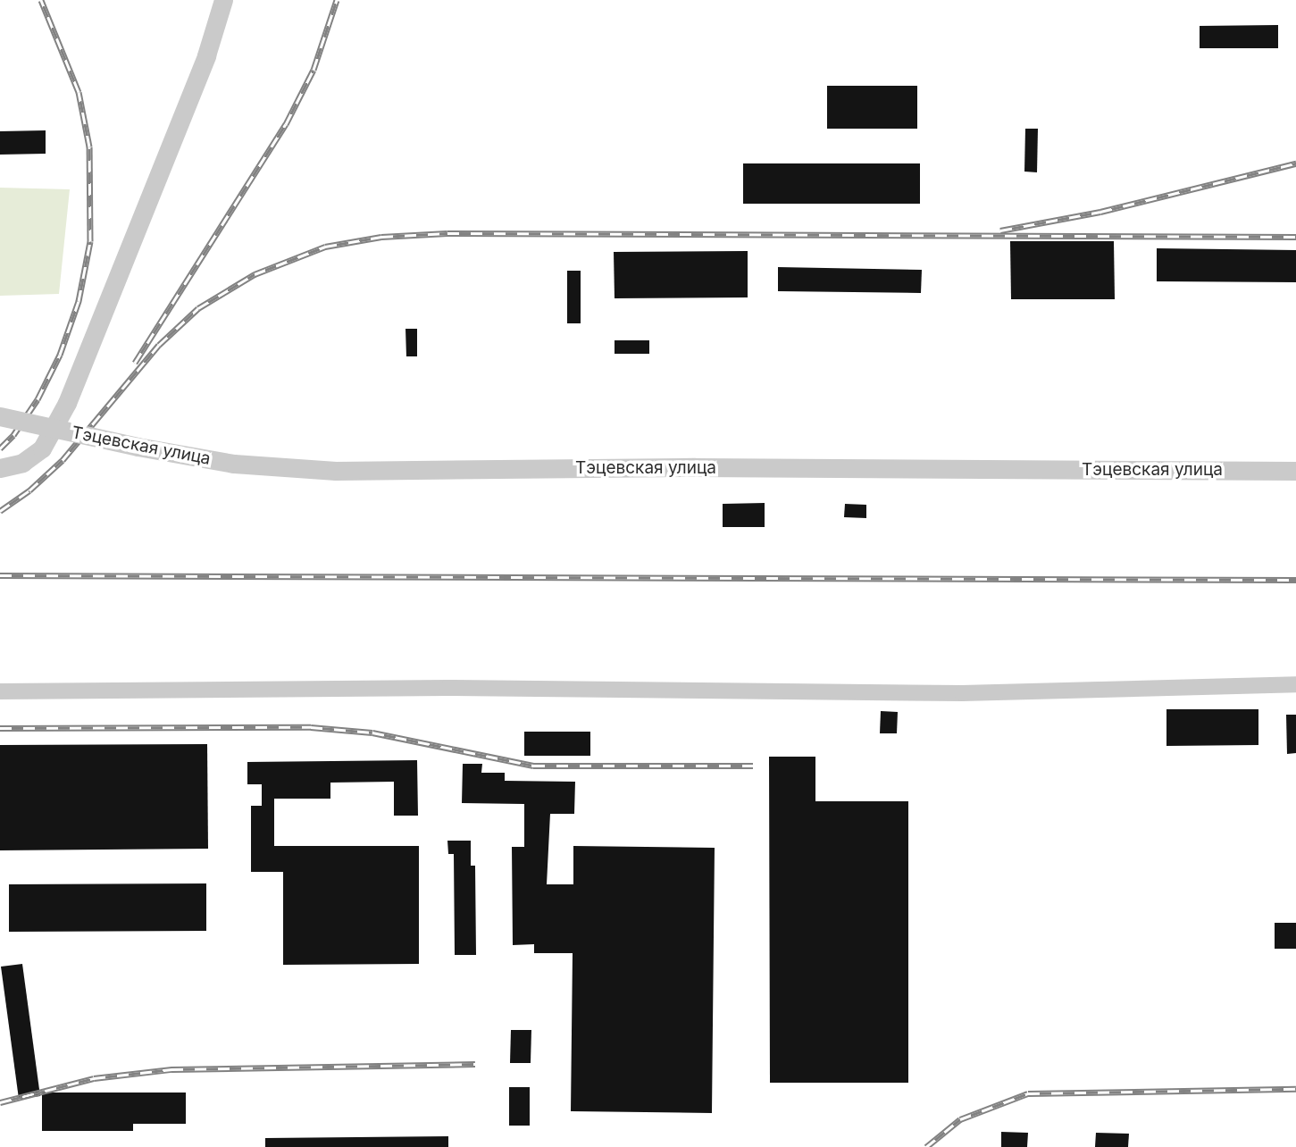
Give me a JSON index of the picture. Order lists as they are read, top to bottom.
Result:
{
  "streets": {
    "street": ["Тэцевская улица"]
  }
}
